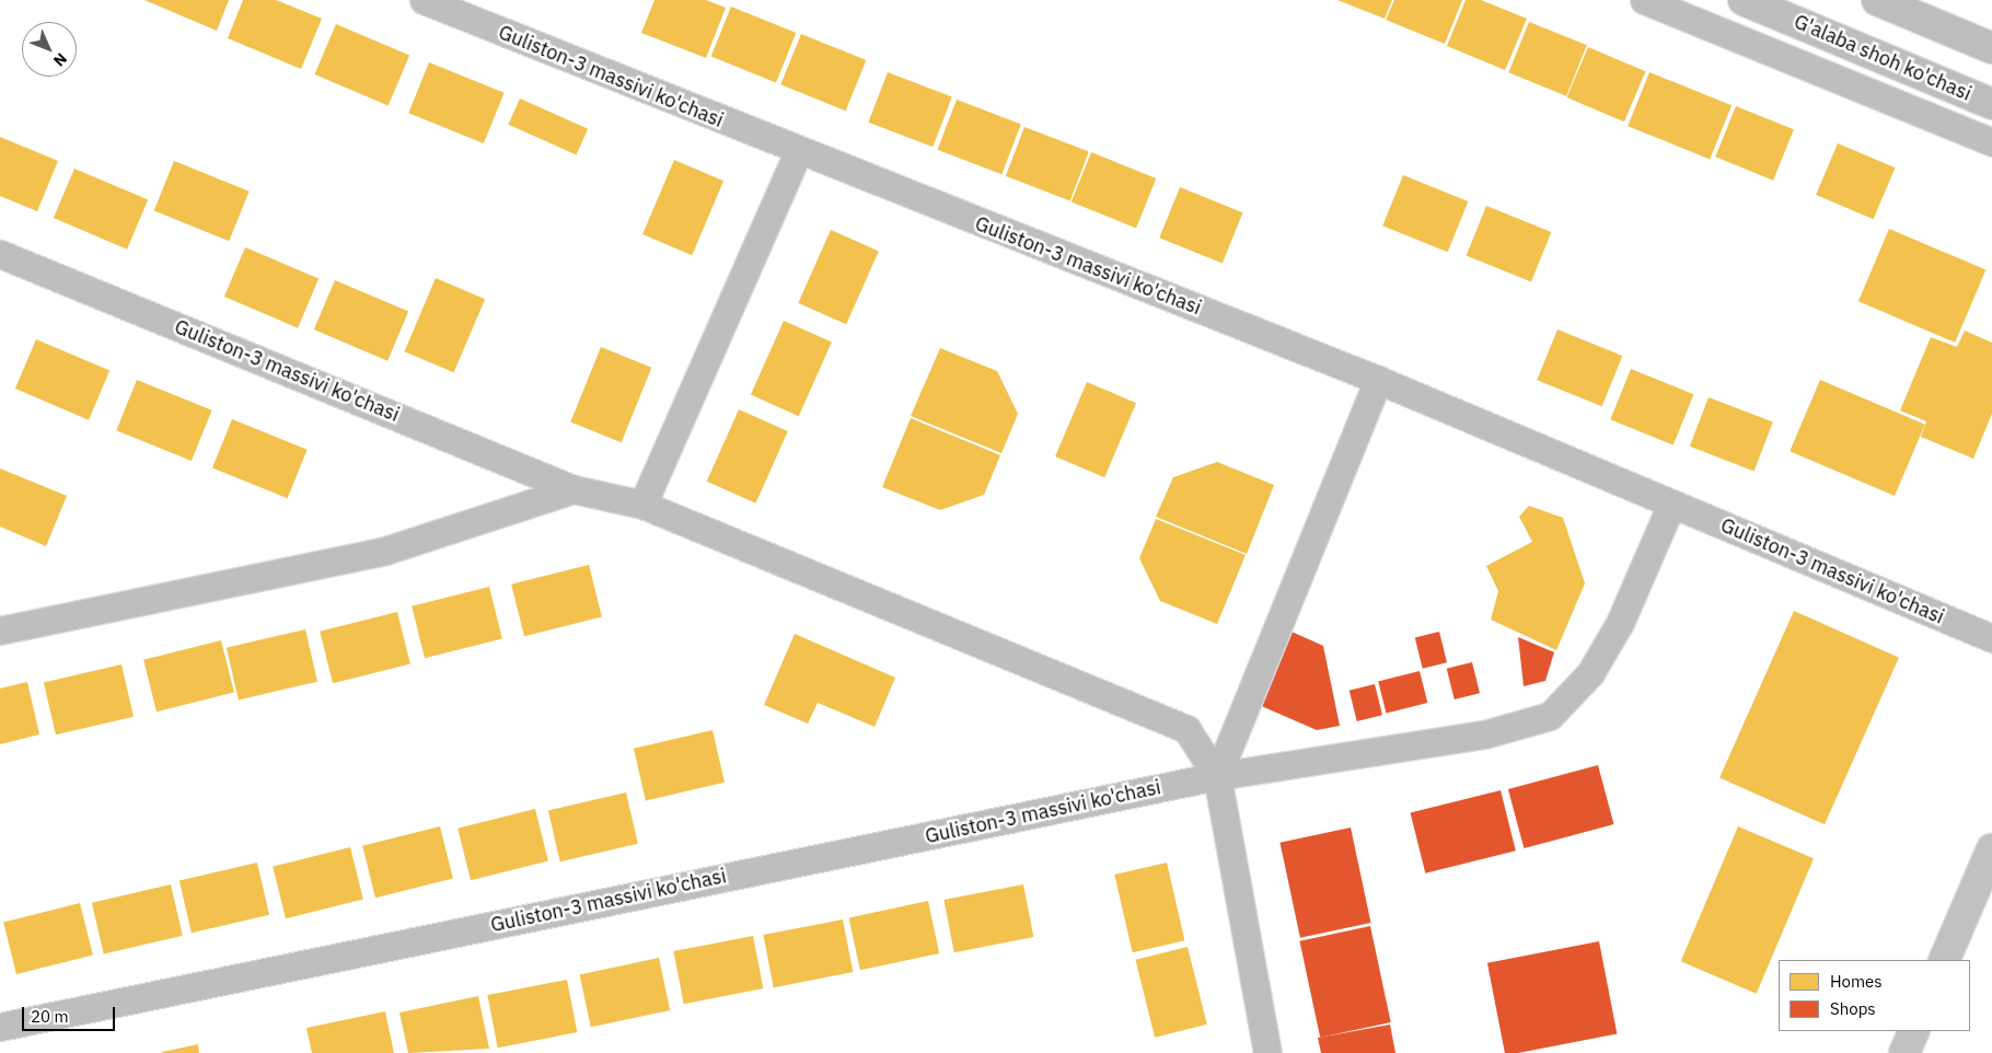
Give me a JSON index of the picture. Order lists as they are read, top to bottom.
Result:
{
  "streets": {
    "main road": ["G'alaba shoh ko'chasi"],
    "street": ["Guliston-3 massivi ko'chasi"]
  },
  "legend": ["Homes", "Shops"],
  "scale_bar": "20 m",
  "north": "bottom right"
}
